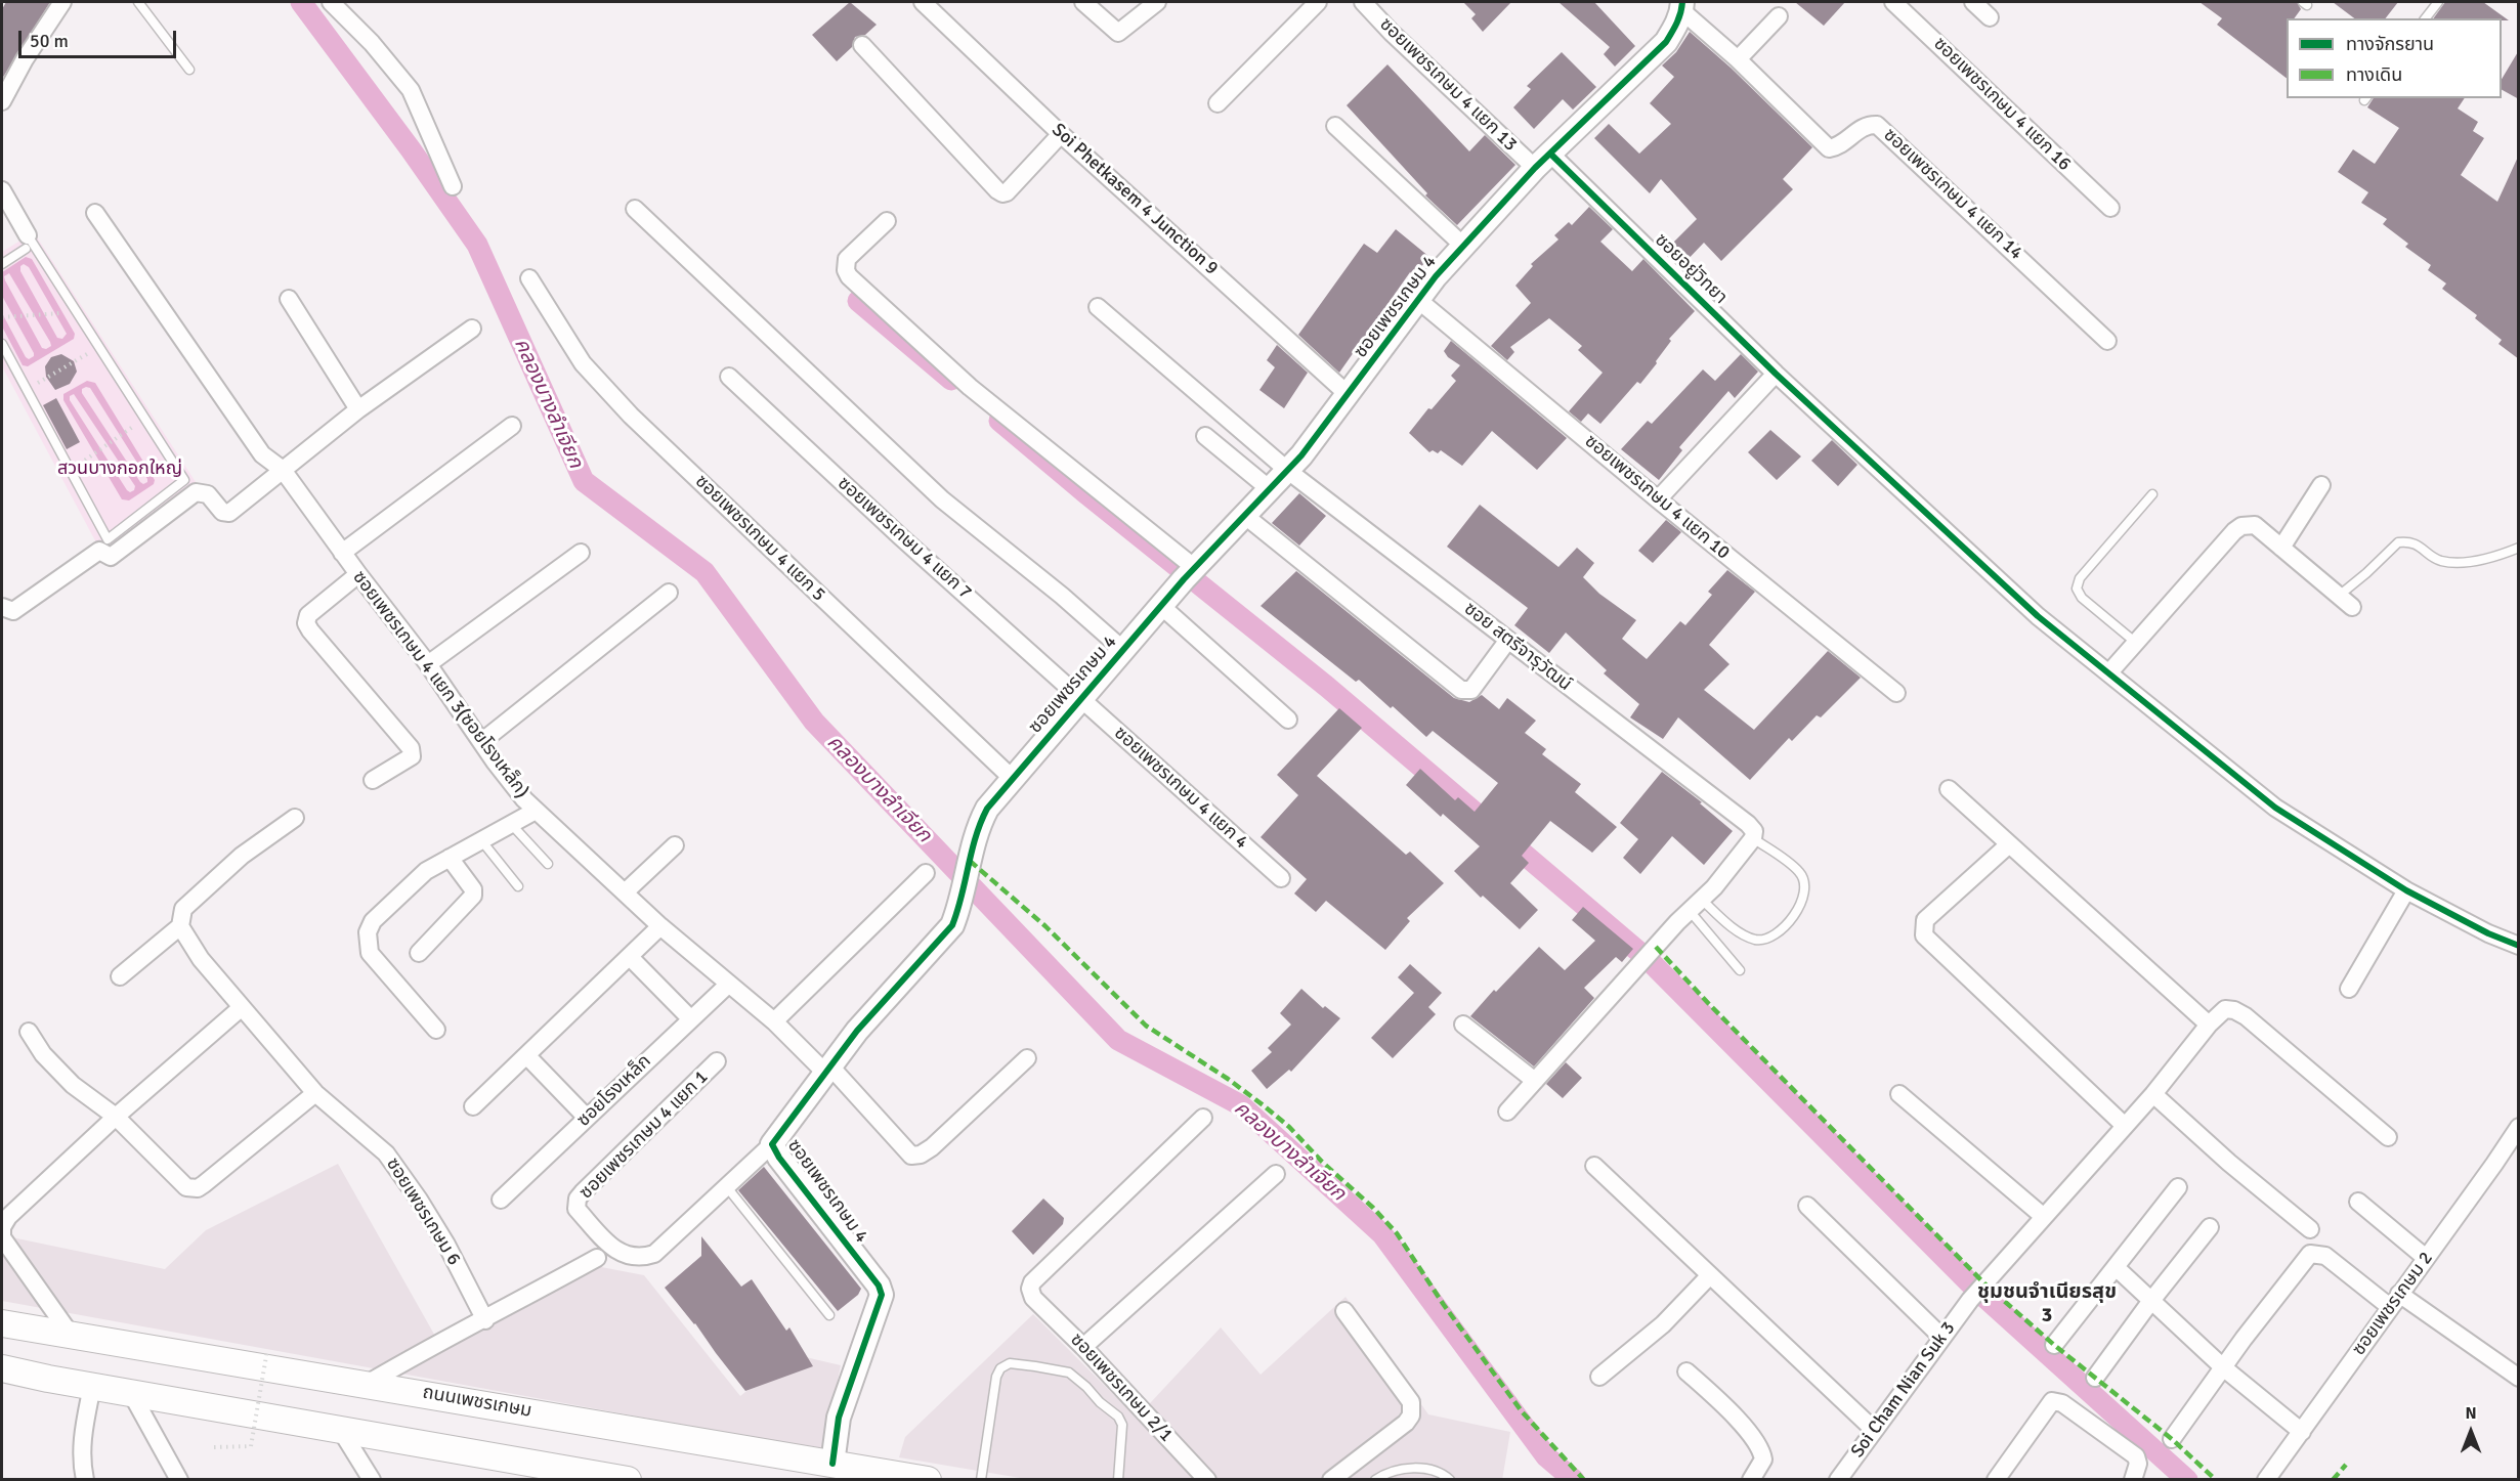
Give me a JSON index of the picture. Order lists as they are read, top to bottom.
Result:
{
  "streets": {
    "main road": ["ถนนเพชรเกษม"],
    "street": [
      "ซอยเพชรเกษม 4 แยก 13",
      "ซอยเพชรเกษม 4 แยก 16",
      "ซอยเพชรเกษม 4 แยก 14",
      "Soi Phetkasem 4 Junction 9",
      "ซอยอยู่วิทยา",
      "ซอยเพชรเกษม 4",
      "ซอยเพชรเกษม 4 แยก 10",
      "ซอยเพชรเกษม 4 แยก 5",
      "ซอยเพชรเกษม 4 แยก 7",
      "ซอย สตรีจารุวัฒน์",
      "ซอยเพชรเกษม 4 แยก 3(ซอยโรงเหล็ก)",
      "ซอยเพชรเกษม 4 แยก 4",
      "ซอยโรงเหล็ก",
      "ซอยเพชรเกษม 4 แยก 1",
      "ซอยเพชรเกษม 6",
      "ซอยเพชรเกษม 2",
      "ซอยเพชรเกษม 2/1",
      "Soi Cham Nian Suk 3"
    ]
  },
  "crossings": [
    ["ซอยเพชรเกษม 4 แยก 13", "ซอยอยู่วิทยา"],
    ["ซอยเพชรเกษม 4 แยก 13", "ซอยเพชรเกษม 4"],
    ["ซอยเพชรเกษม 4 แยก 14", "ซอยเพชรเกษม 4"],
    ["Soi Phetkasem 4 Junction 9", "ซอยเพชรเกษม 4"],
    ["ซอยอยู่วิทยา", "ซอยเพชรเกษม 4"],
    ["ซอยเพชรเกษม 4", "ซอยเพชรเกษม 4 แยก 10"],
    ["ซอยเพชรเกษม 4", "ซอยเพชรเกษม 4 แยก 5"],
    ["ซอยเพชรเกษม 4", "ซอยเพชรเกษม 4 แยก 7"],
    ["ซอยเพชรเกษม 4", "ซอย สตรีจารุวัฒน์"],
    ["ซอยเพชรเกษม 4", "ซอยเพชรเกษม 4 แยก 3(ซอยโรงเหล็ก)"],
    ["ซอยเพชรเกษม 4", "ซอยเพชรเกษม 4 แยก 4"],
    ["ซอยเพชรเกษม 4", "ซอยเพชรเกษม 4 แยก 1"],
    ["ซอยเพชรเกษม 4", "ถนนเพชรเกษม"],
    ["ซอยเพชรเกษม 4 แยก 7", "ซอยเพชรเกษม 4 แยก 4"],
    ["ซอยเพชรเกษม 4 แยก 3(ซอยโรงเหล็ก)", "ซอยโรงเหล็ก"]
  ],
  "districts": ["ชุมชนจำเนียรสุข 3"],
  "water": ["คลองบางลำเจียก"],
  "parks": ["สวนบางกอกใหญ่"],
  "legend": ["ทางจักรยาน", "ทางเดิน"],
  "scale_bar": "50 m",
  "north": "top"
}
